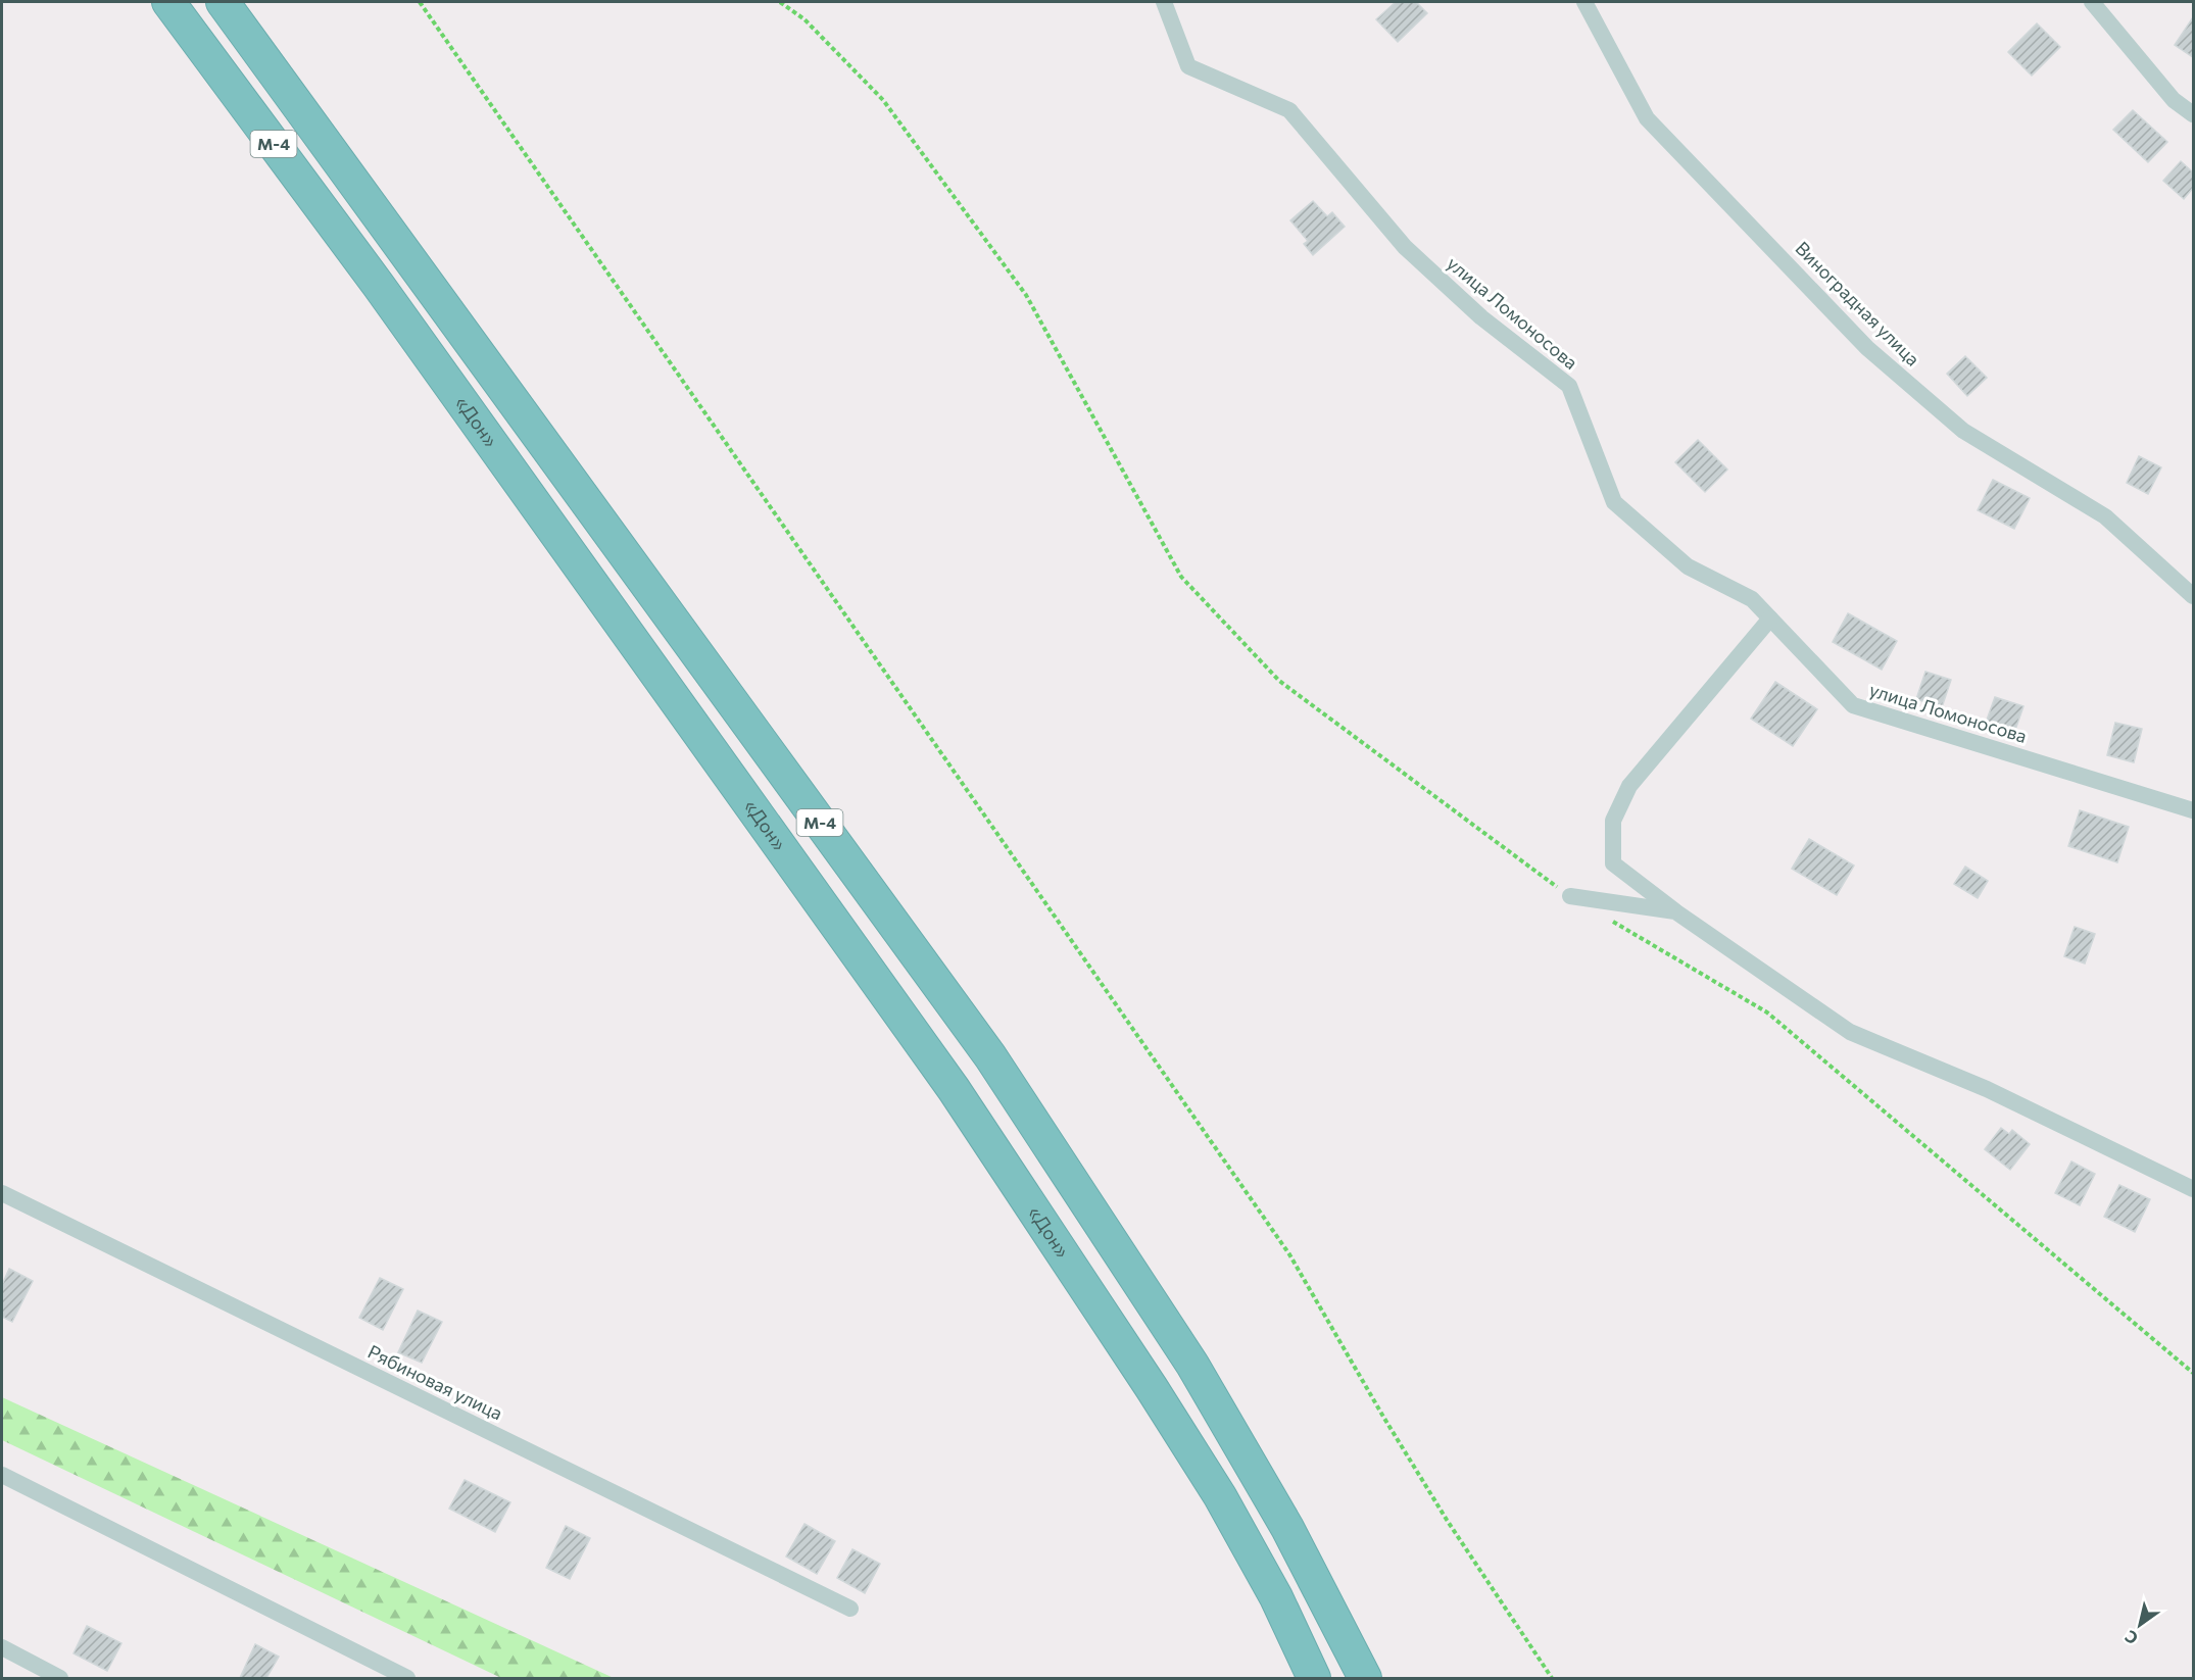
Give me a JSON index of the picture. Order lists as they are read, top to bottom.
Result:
{
  "streets": {
    "highway": ["М-4", "«Дон»"],
    "street": ["Виноградная улица", "улица Ломоносова", "Рябиновая улица"]
  },
  "north": "bottom left"
}
